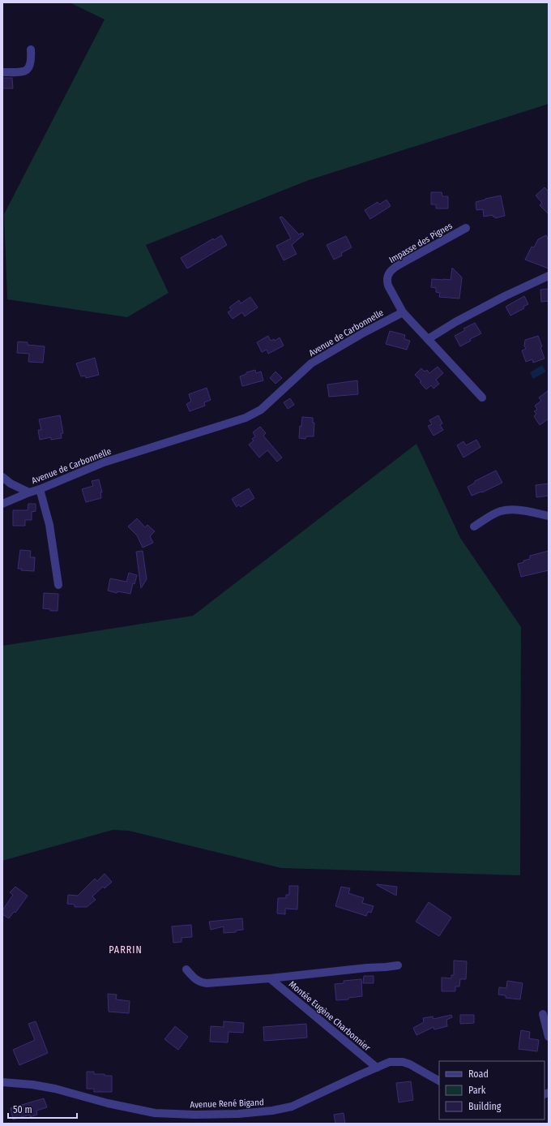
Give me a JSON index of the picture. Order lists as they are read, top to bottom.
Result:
{
  "streets": {
    "street": [
      "Impasse des Pignes",
      "Avenue de Carbonnelle",
      "Montée Eugène Charbonnier",
      "Avenue René Bigand"
    ]
  },
  "crossings": [
    ["Impasse des Pignes", "Avenue de Carbonnelle"],
    ["Montée Eugène Charbonnier", "Avenue René Bigand"]
  ],
  "districts": ["PARRIN"],
  "legend": ["Road", "Park", "Building"],
  "scale_bar": "50 m"
}
